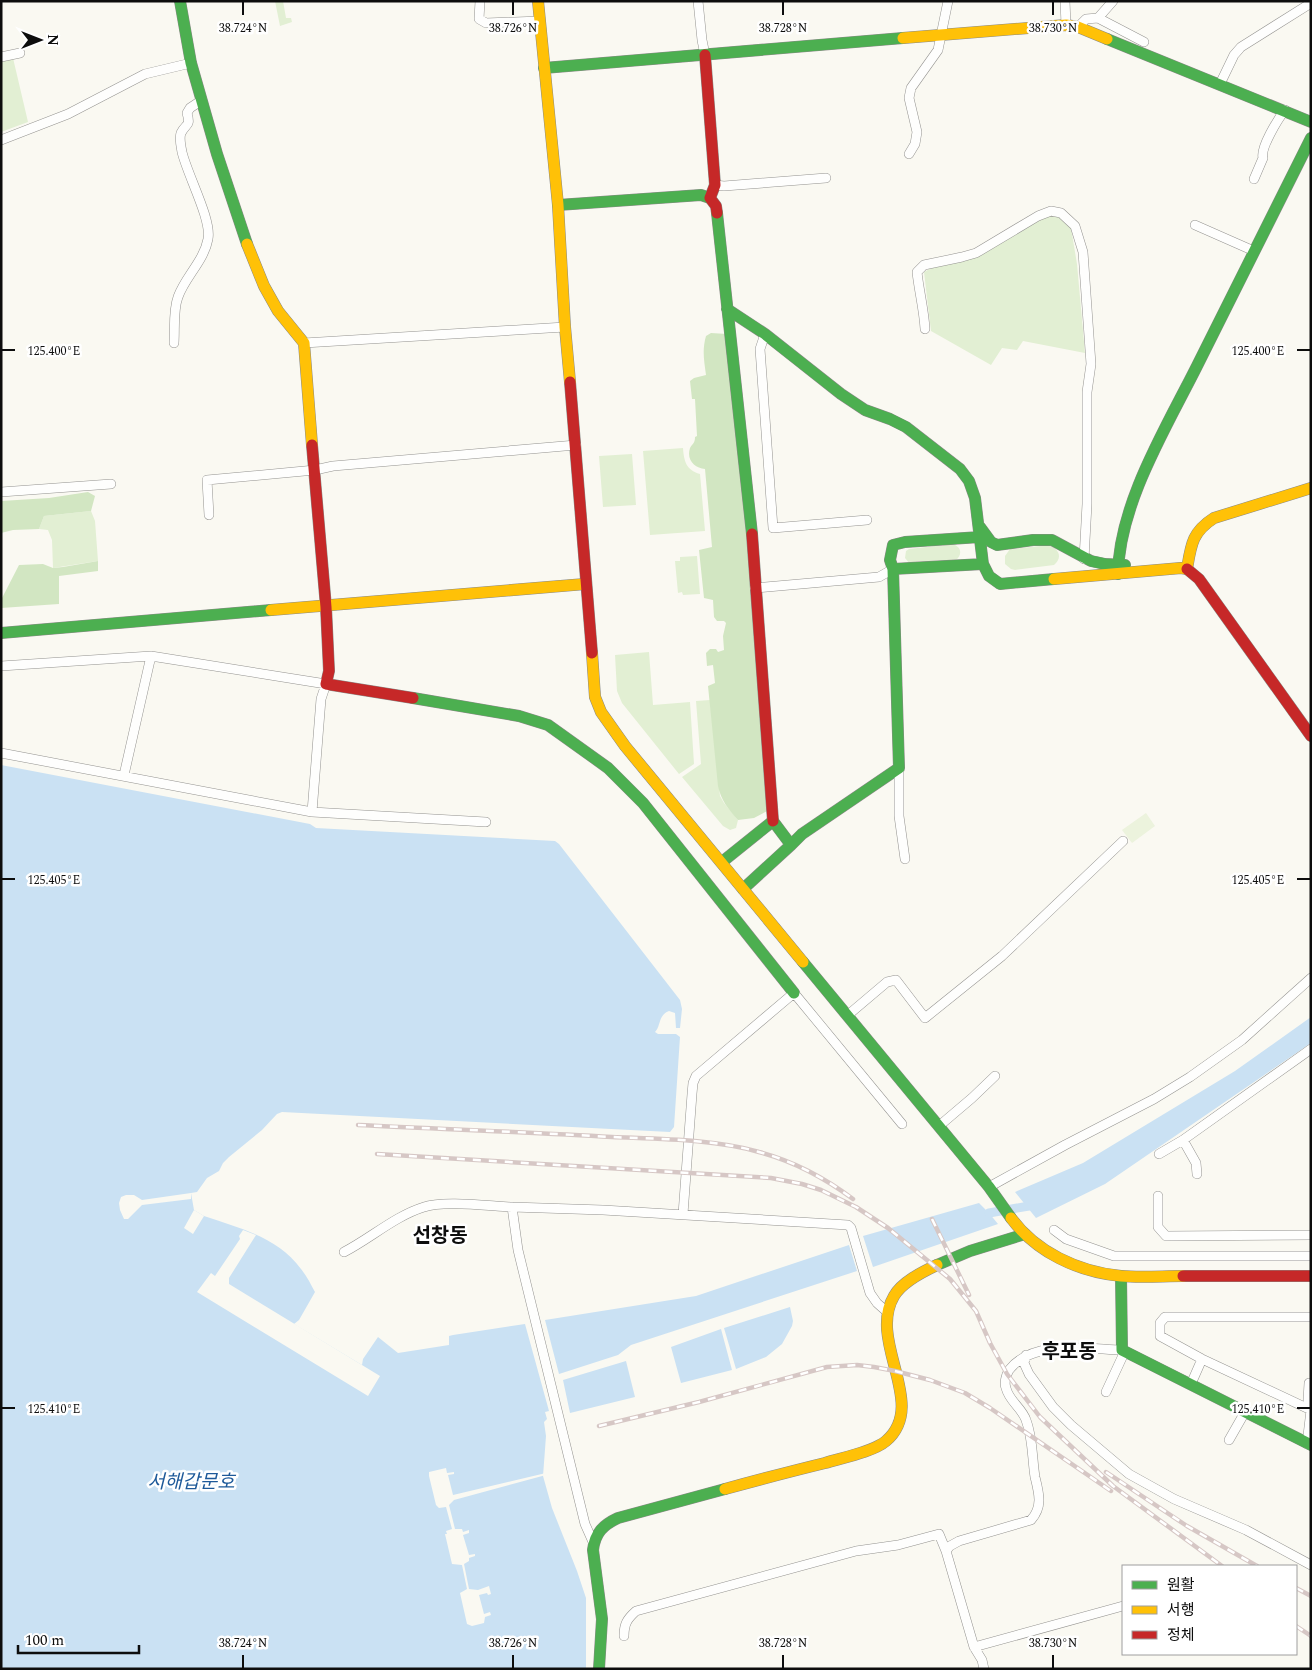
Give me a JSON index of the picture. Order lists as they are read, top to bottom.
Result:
{
  "districts": ["선창동", "후포동"],
  "water": ["서해갑문호"],
  "legend": ["원활", "서행", "정체"],
  "scale_bar": "100 m",
  "north": "right",
  "coordinates": [
    "38.724°N",
    "38.726°N",
    "38.728°N",
    "38.730°N",
    "125.400°E",
    "125.405°E",
    "125.410°E"
  ]
}
